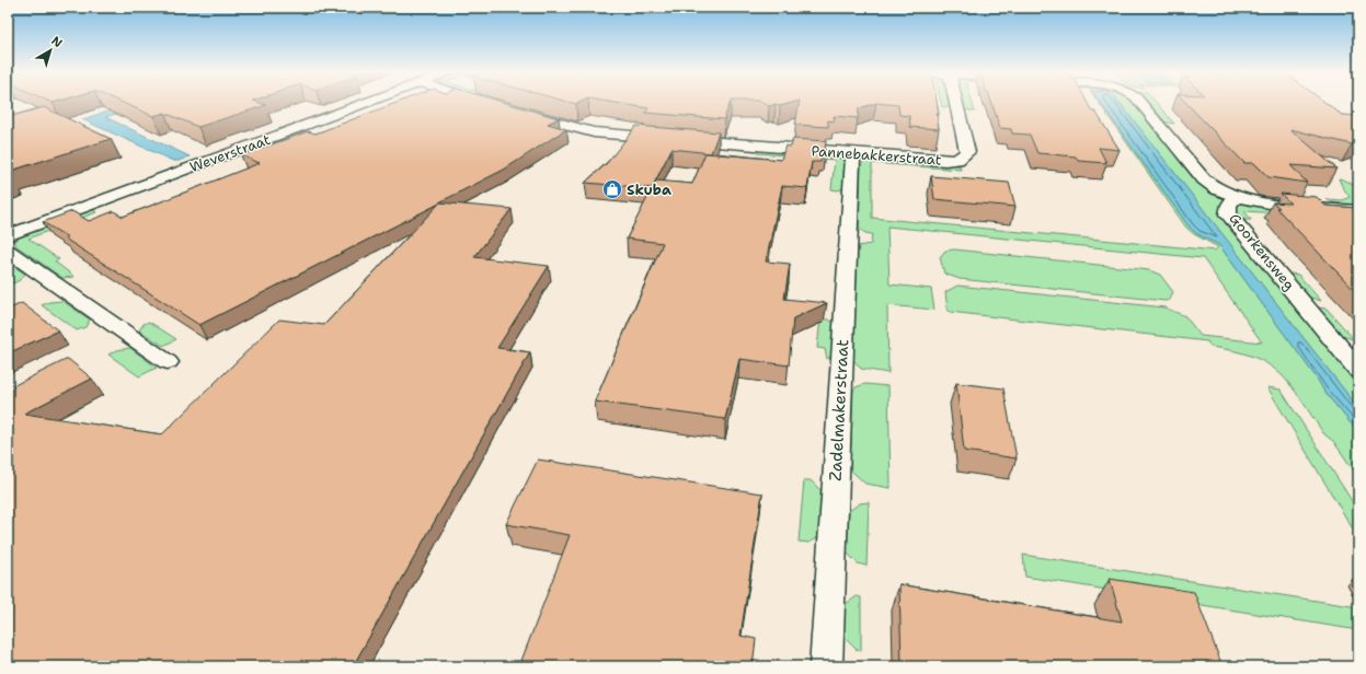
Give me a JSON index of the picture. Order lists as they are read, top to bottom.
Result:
{
  "streets": {
    "street": [
      "Weverstraat",
      "Pannebakkerstraat",
      "Goorkensweg",
      "Zadelmakerstraat"
    ]
  },
  "crossings": [
    ["Pannebakkerstraat", "Zadelmakerstraat"]
  ],
  "places": {
    "shop": ["Skuba"]
  },
  "north": "top right"
}
